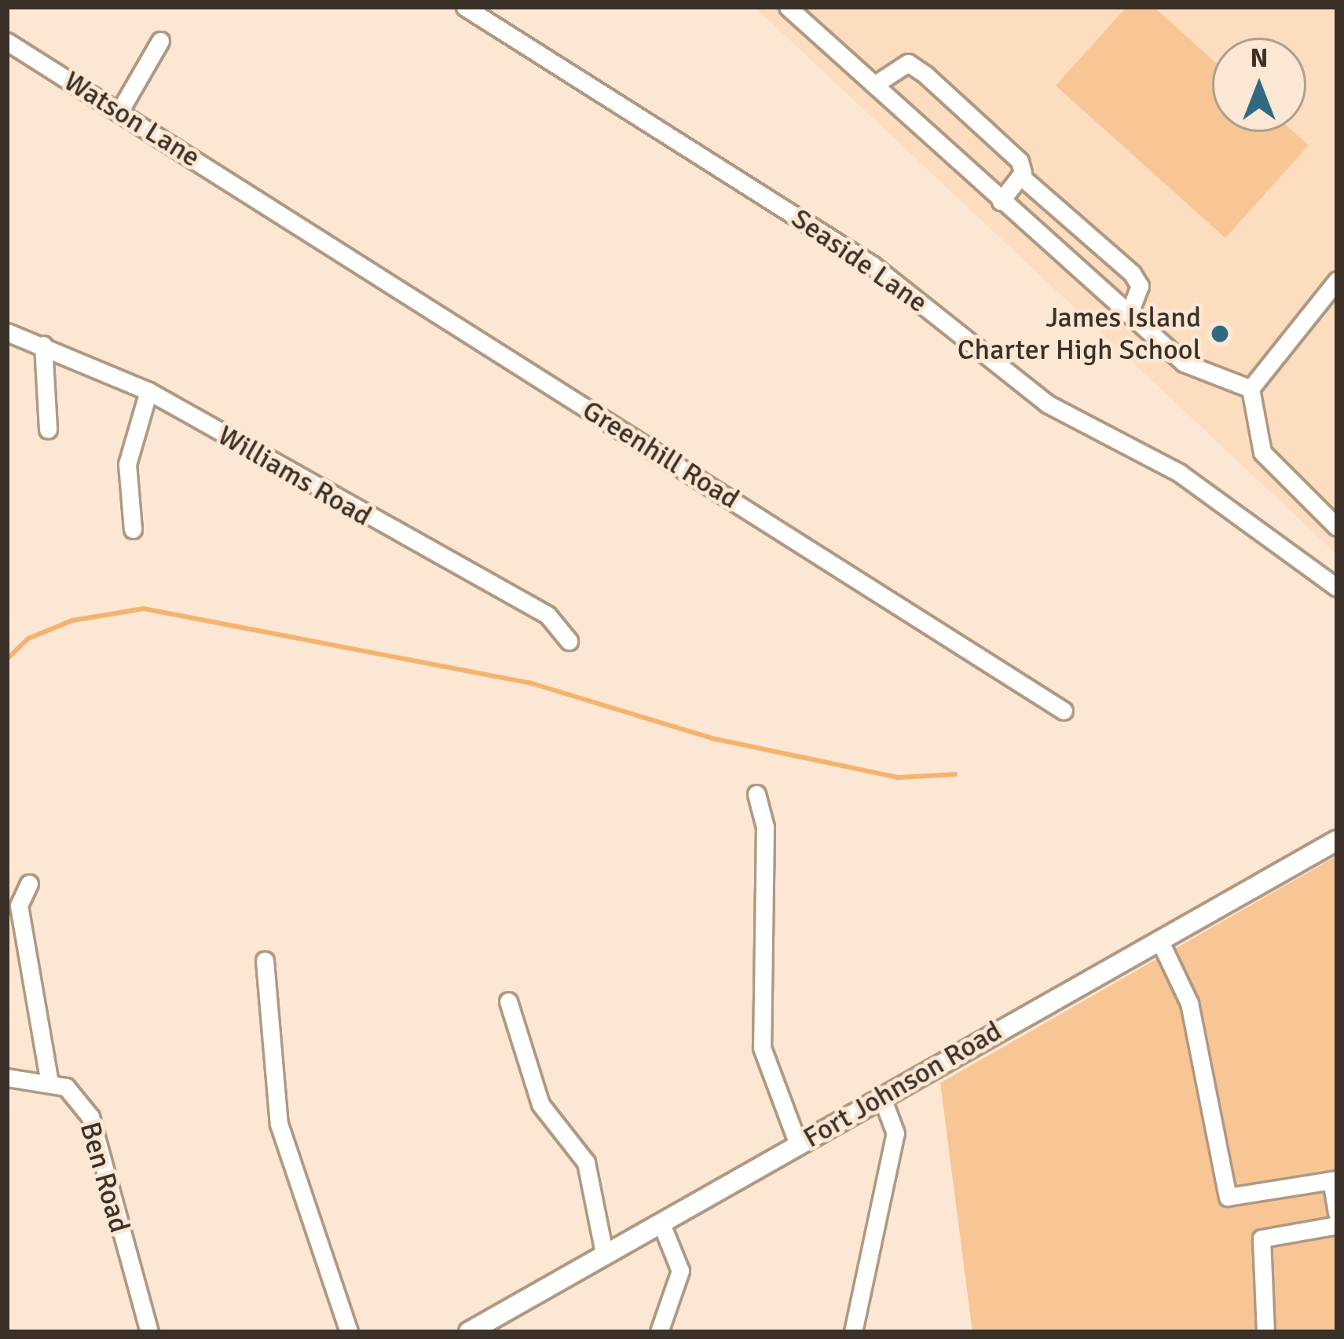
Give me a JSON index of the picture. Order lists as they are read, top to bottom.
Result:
{
  "streets": {
    "main road": ["Fort Johnson Road"],
    "street": [
      "Watson Lane",
      "Seaside Lane",
      "Greenhill Road",
      "Williams Road",
      "Ben Road"
    ]
  },
  "crossings": [
    ["Watson Lane", "Greenhill Road"]
  ],
  "places": ["James Island Charter High School"],
  "north": "top"
}
